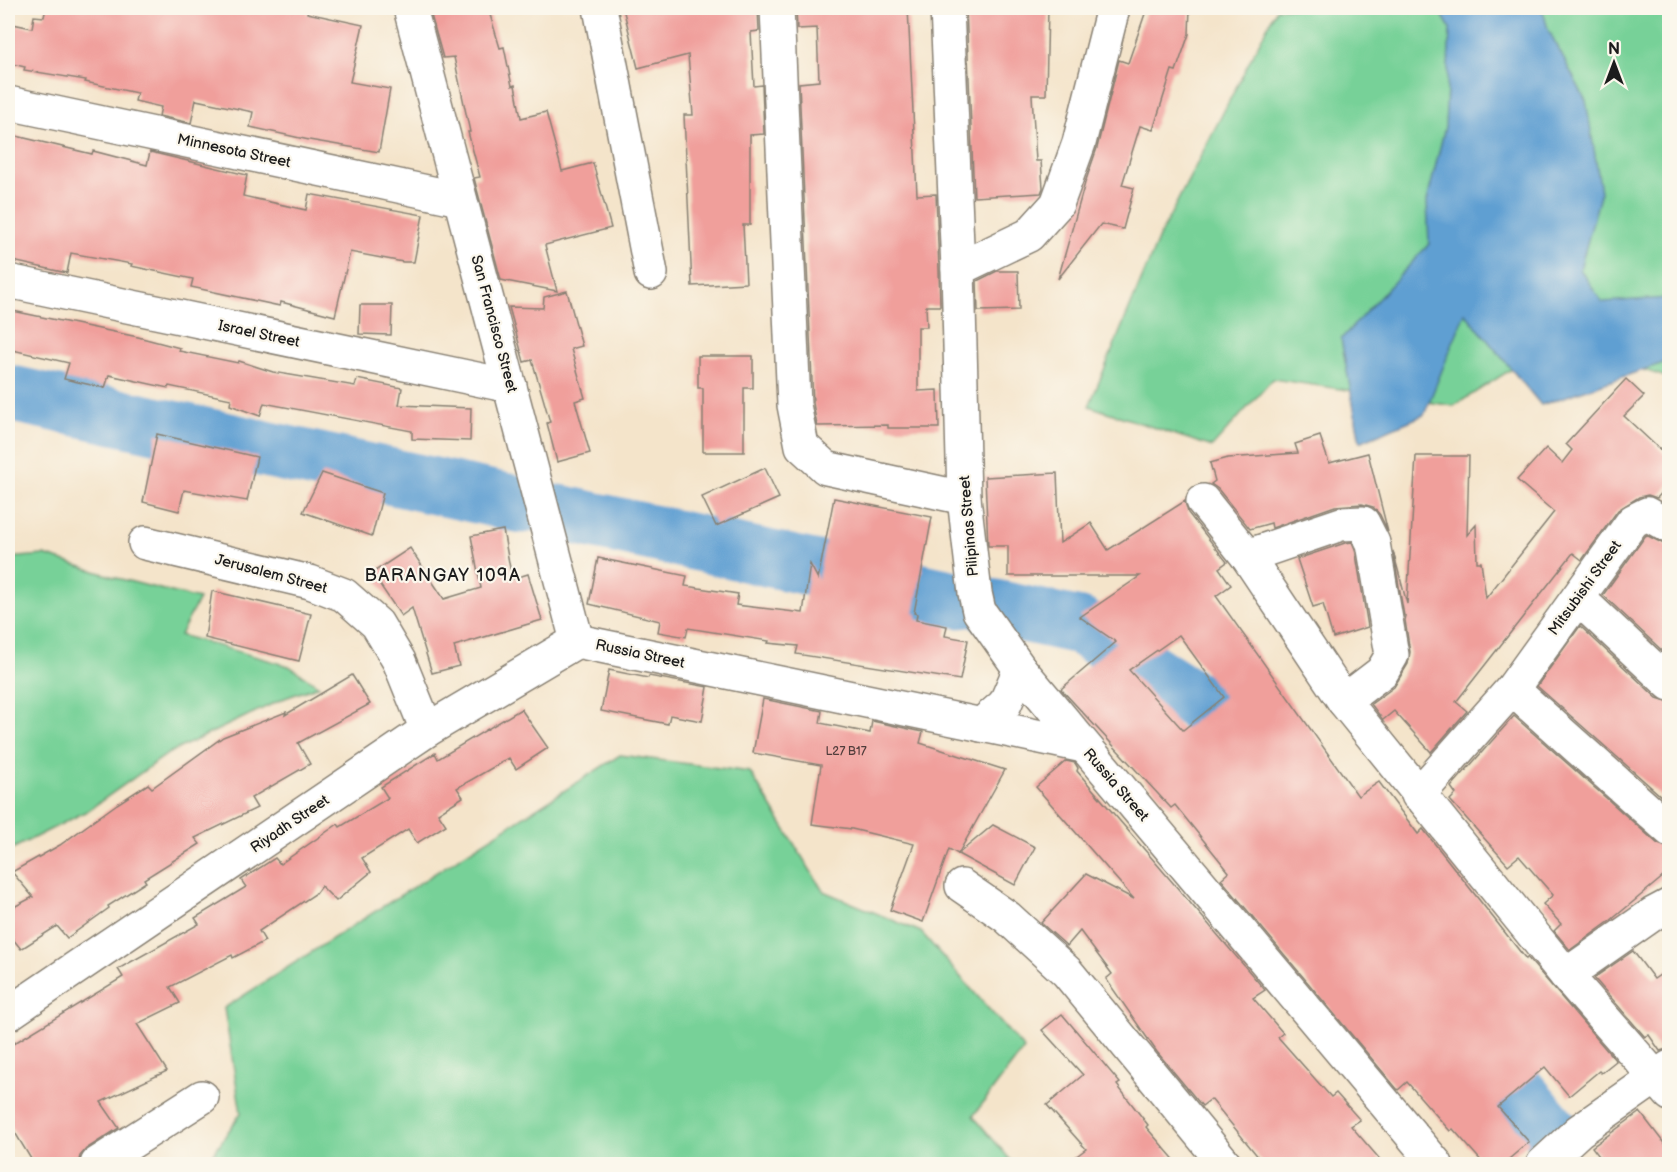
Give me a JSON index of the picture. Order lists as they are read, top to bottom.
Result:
{
  "streets": {
    "street": [
      "Minnesota Street",
      "San Francisco Street",
      "Israel Street",
      "Pilipinas Street",
      "Jerusalem Street",
      "Mitsubishi Street",
      "Russia Street",
      "Riyadh Street"
    ]
  },
  "crossings": [
    ["Minnesota Street", "San Francisco Street"],
    ["San Francisco Street", "Israel Street"],
    ["San Francisco Street", "Russia Street"],
    ["San Francisco Street", "Riyadh Street"],
    ["Pilipinas Street", "Russia Street"],
    ["Jerusalem Street", "Riyadh Street"],
    ["Russia Street", "Riyadh Street"]
  ],
  "districts": ["BARANGAY 109A"],
  "house_numbers": ["L27 B17"],
  "north": "top"
}
